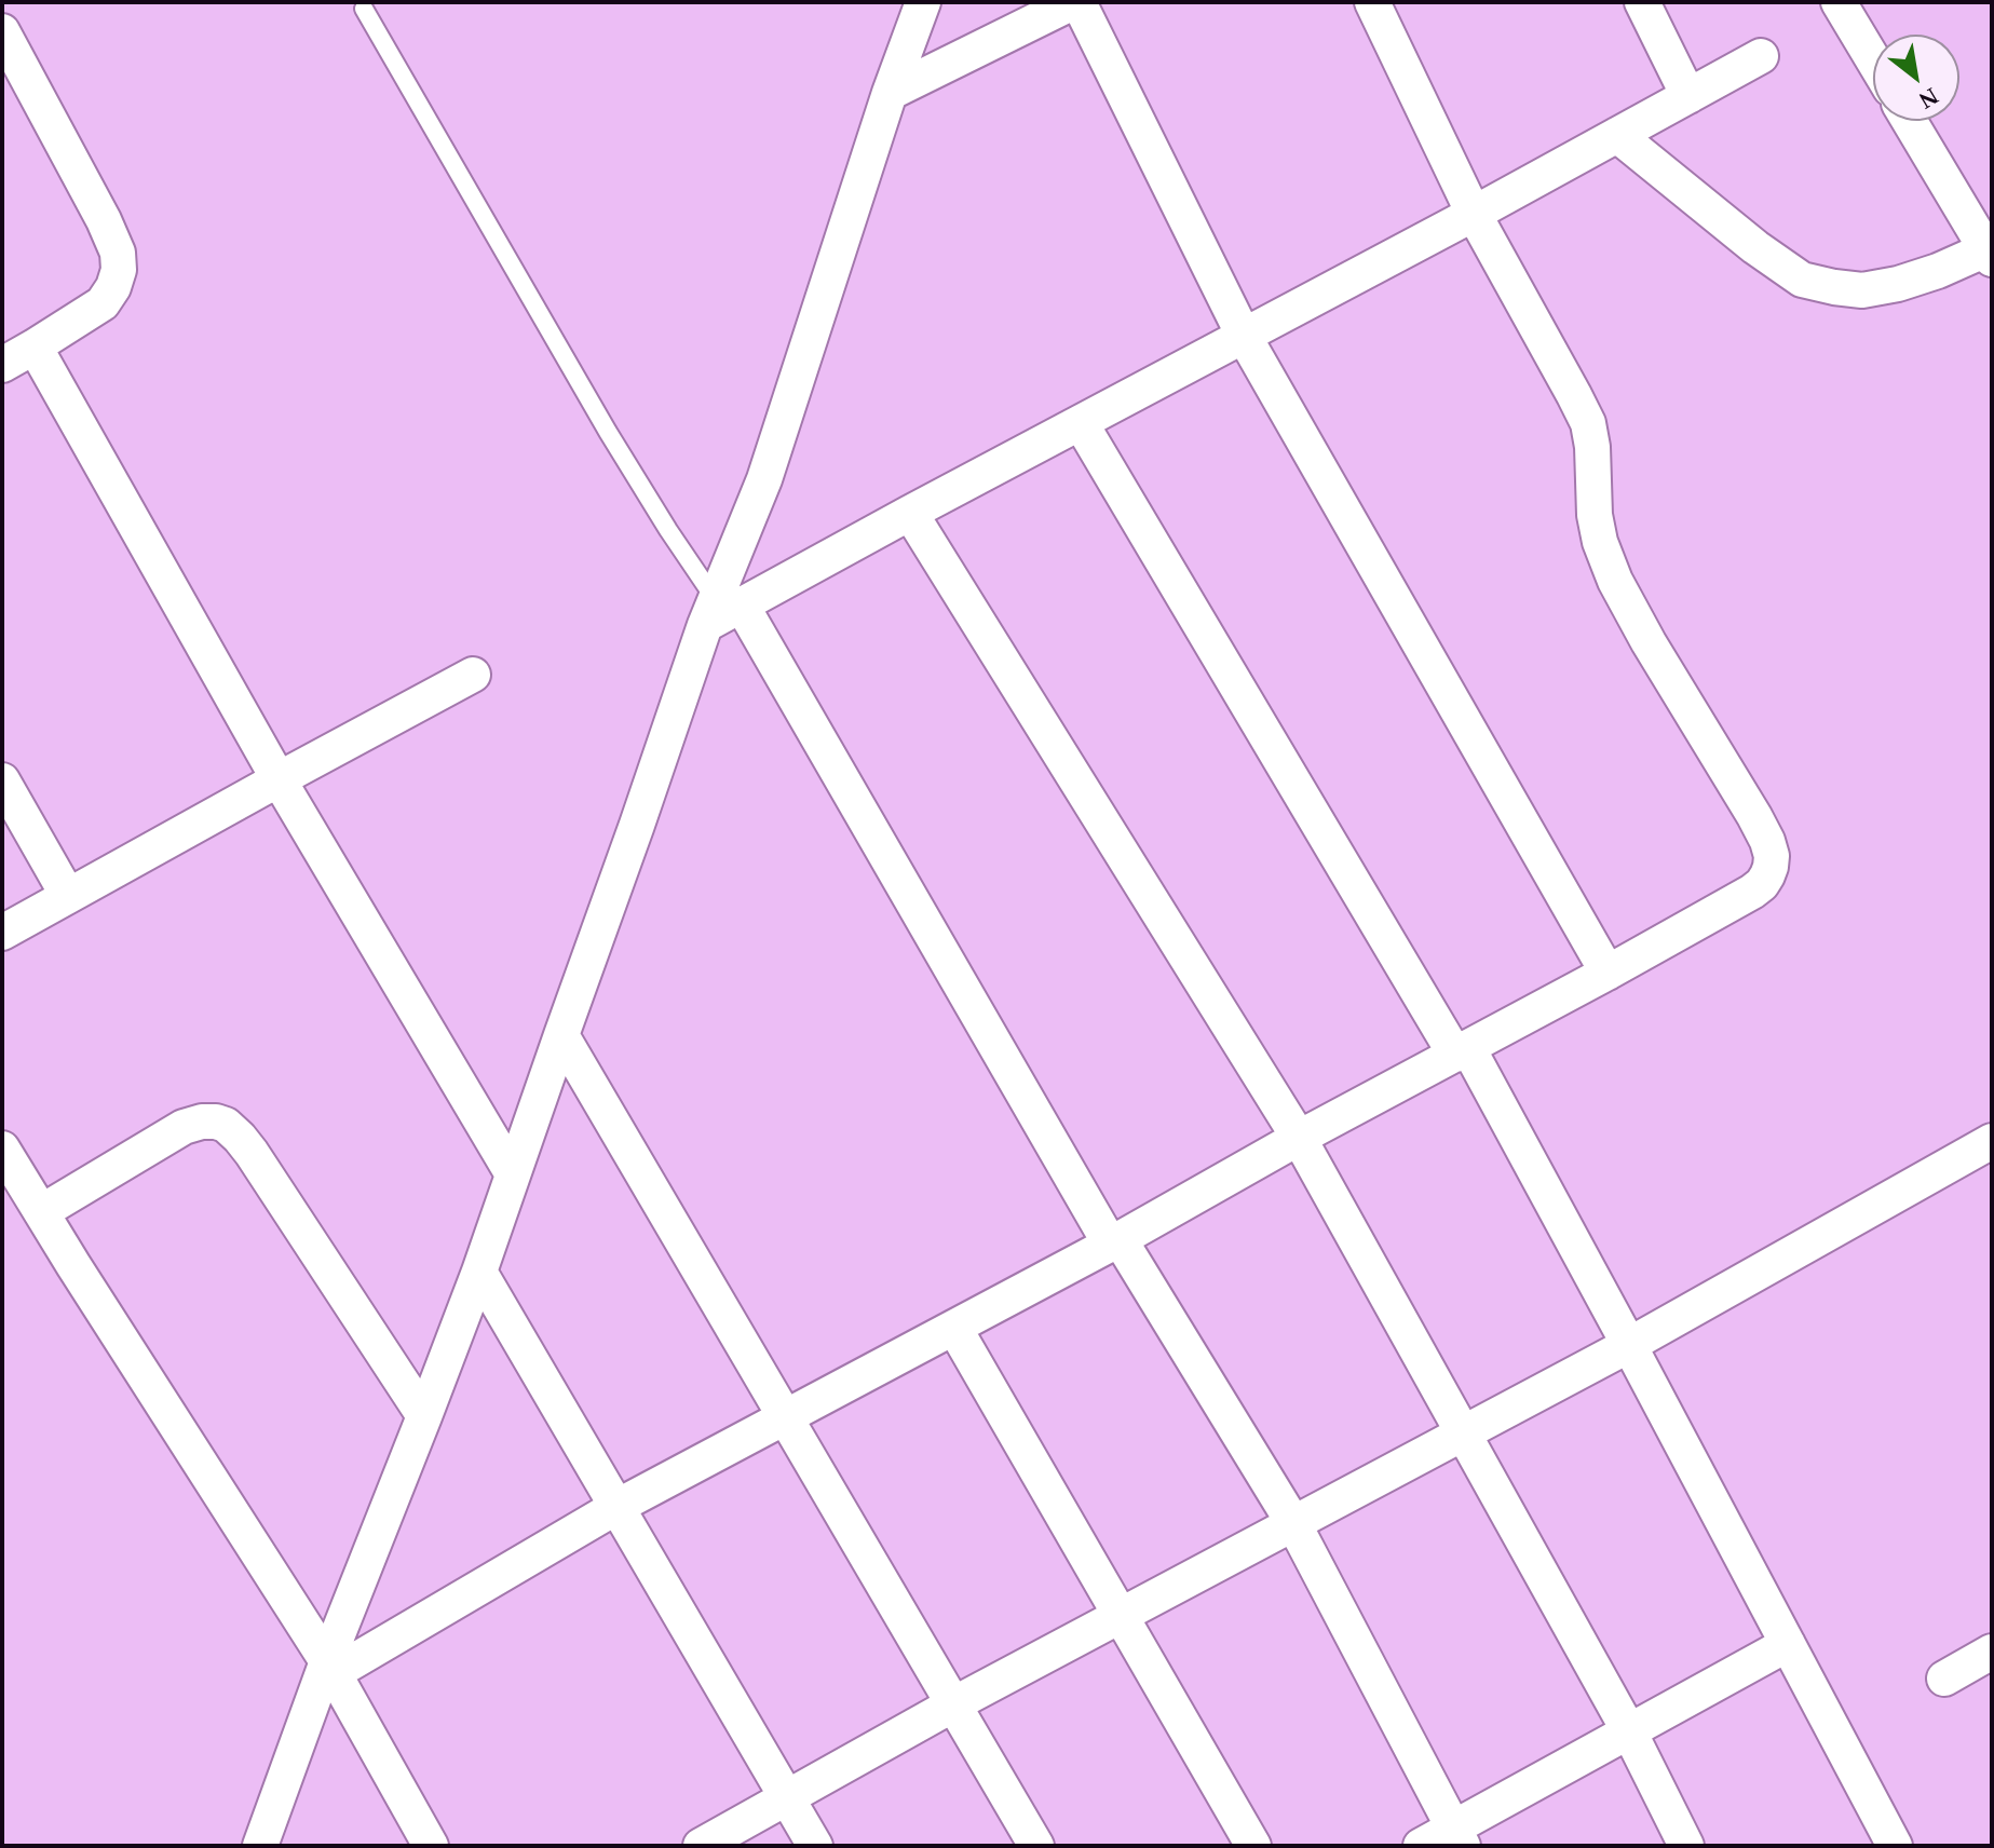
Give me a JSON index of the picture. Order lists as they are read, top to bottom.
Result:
{
  "north": "bottom right"
}
